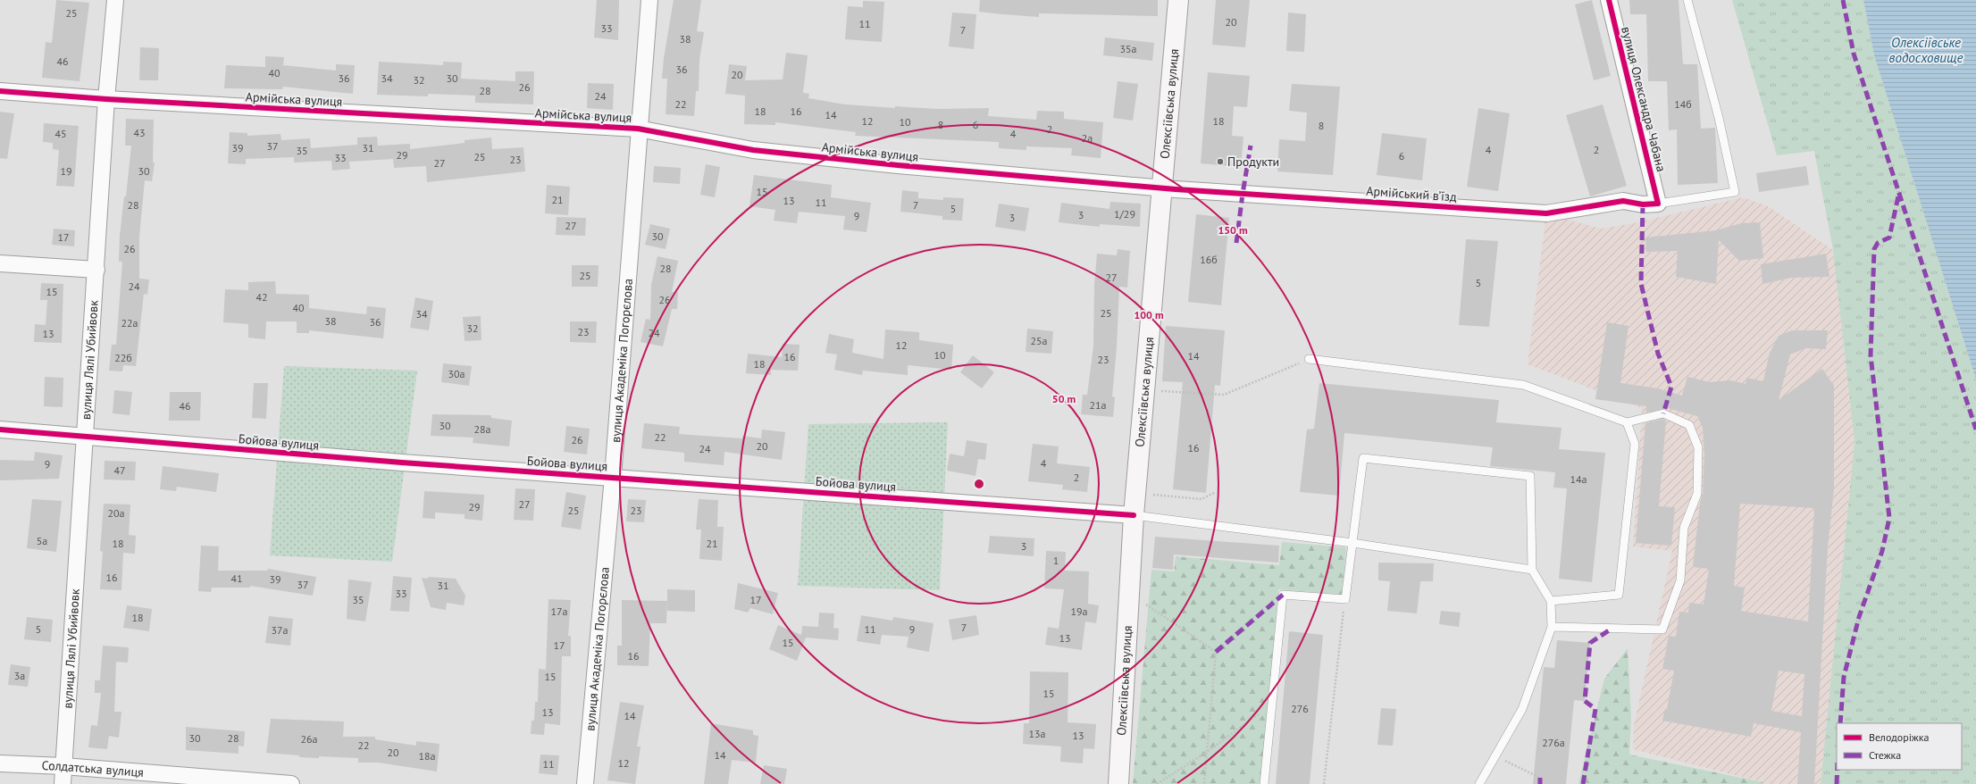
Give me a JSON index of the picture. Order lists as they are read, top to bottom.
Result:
{
  "streets": {
    "street": [
      "Армійська вулиця",
      "вулиця Олександра Чабана",
      "Олексіївська вулиця",
      "Армійський в’їзд",
      "вулиця Лялі Убийвовк",
      "вулиця Академіка Погорєлова",
      "Бойова вулиця",
      "Солдатська вулиця"
    ]
  },
  "crossings": [
    ["Армійська вулиця", "Олексіївська вулиця"],
    ["Армійська вулиця", "Армійський в’їзд"],
    ["Армійська вулиця", "вулиця Лялі Убийвовк"],
    ["Армійська вулиця", "вулиця Академіка Погорєлова"],
    ["вулиця Олександра Чабана", "Армійський в’їзд"],
    ["Олексіївська вулиця", "Армійський в’їзд"],
    ["Олексіївська вулиця", "Бойова вулиця"],
    ["вулиця Лялі Убийвовк", "Бойова вулиця"],
    ["вулиця Лялі Убийвовк", "Солдатська вулиця"],
    ["вулиця Академіка Погорєлова", "Бойова вулиця"]
  ],
  "water": ["Олексіївське водосховище"],
  "places": ["Продукти"],
  "house_numbers": [
    "25",
    "20",
    "11",
    "33",
    "7",
    "38",
    "35а",
    "46",
    "36",
    "40",
    "20",
    "36",
    "34",
    "30",
    "32",
    "26",
    "28",
    "24",
    "22",
    "14б",
    "18",
    "16",
    "14",
    "12",
    "18",
    "10",
    "8",
    "6",
    "8",
    "2",
    "43",
    "45",
    "4",
    "2а",
    "37",
    "39",
    "31",
    "4",
    "2",
    "35",
    "29",
    "6",
    "25",
    "33",
    "23",
    "27",
    "19",
    "30",
    "15",
    "21",
    "13",
    "11",
    "28",
    "7",
    "5",
    "1/29",
    "3",
    "9",
    "3",
    "27",
    "30",
    "17",
    "26",
    "16б",
    "28",
    "25",
    "27",
    "5",
    "24",
    "15",
    "42",
    "26",
    "40",
    "25",
    "34",
    "38",
    "36",
    "22а",
    "32",
    "23",
    "24",
    "13",
    "25а",
    "12",
    "10",
    "14",
    "16",
    "22б",
    "23",
    "18",
    "30а",
    "21а",
    "46",
    "30",
    "28а",
    "22",
    "26",
    "20",
    "16",
    "24",
    "4",
    "9",
    "47",
    "2",
    "14а",
    "27",
    "29",
    "25",
    "23",
    "20а",
    "5а",
    "18",
    "21",
    "3",
    "1",
    "16",
    "41",
    "39",
    "37",
    "31",
    "33",
    "35",
    "17",
    "17а",
    "19а",
    "18",
    "7",
    "5",
    "11",
    "9",
    "37а",
    "13",
    "15",
    "17",
    "16",
    "3а",
    "15",
    "15",
    "276",
    "13",
    "14",
    "13а",
    "13",
    "30",
    "28",
    "26а",
    "276а",
    "22",
    "20",
    "14",
    "18а",
    "12",
    "11"
  ],
  "legend": ["Велодоріжка", "Стежка"],
  "rings": ["150 m", "100 m", "50 m"]
}
